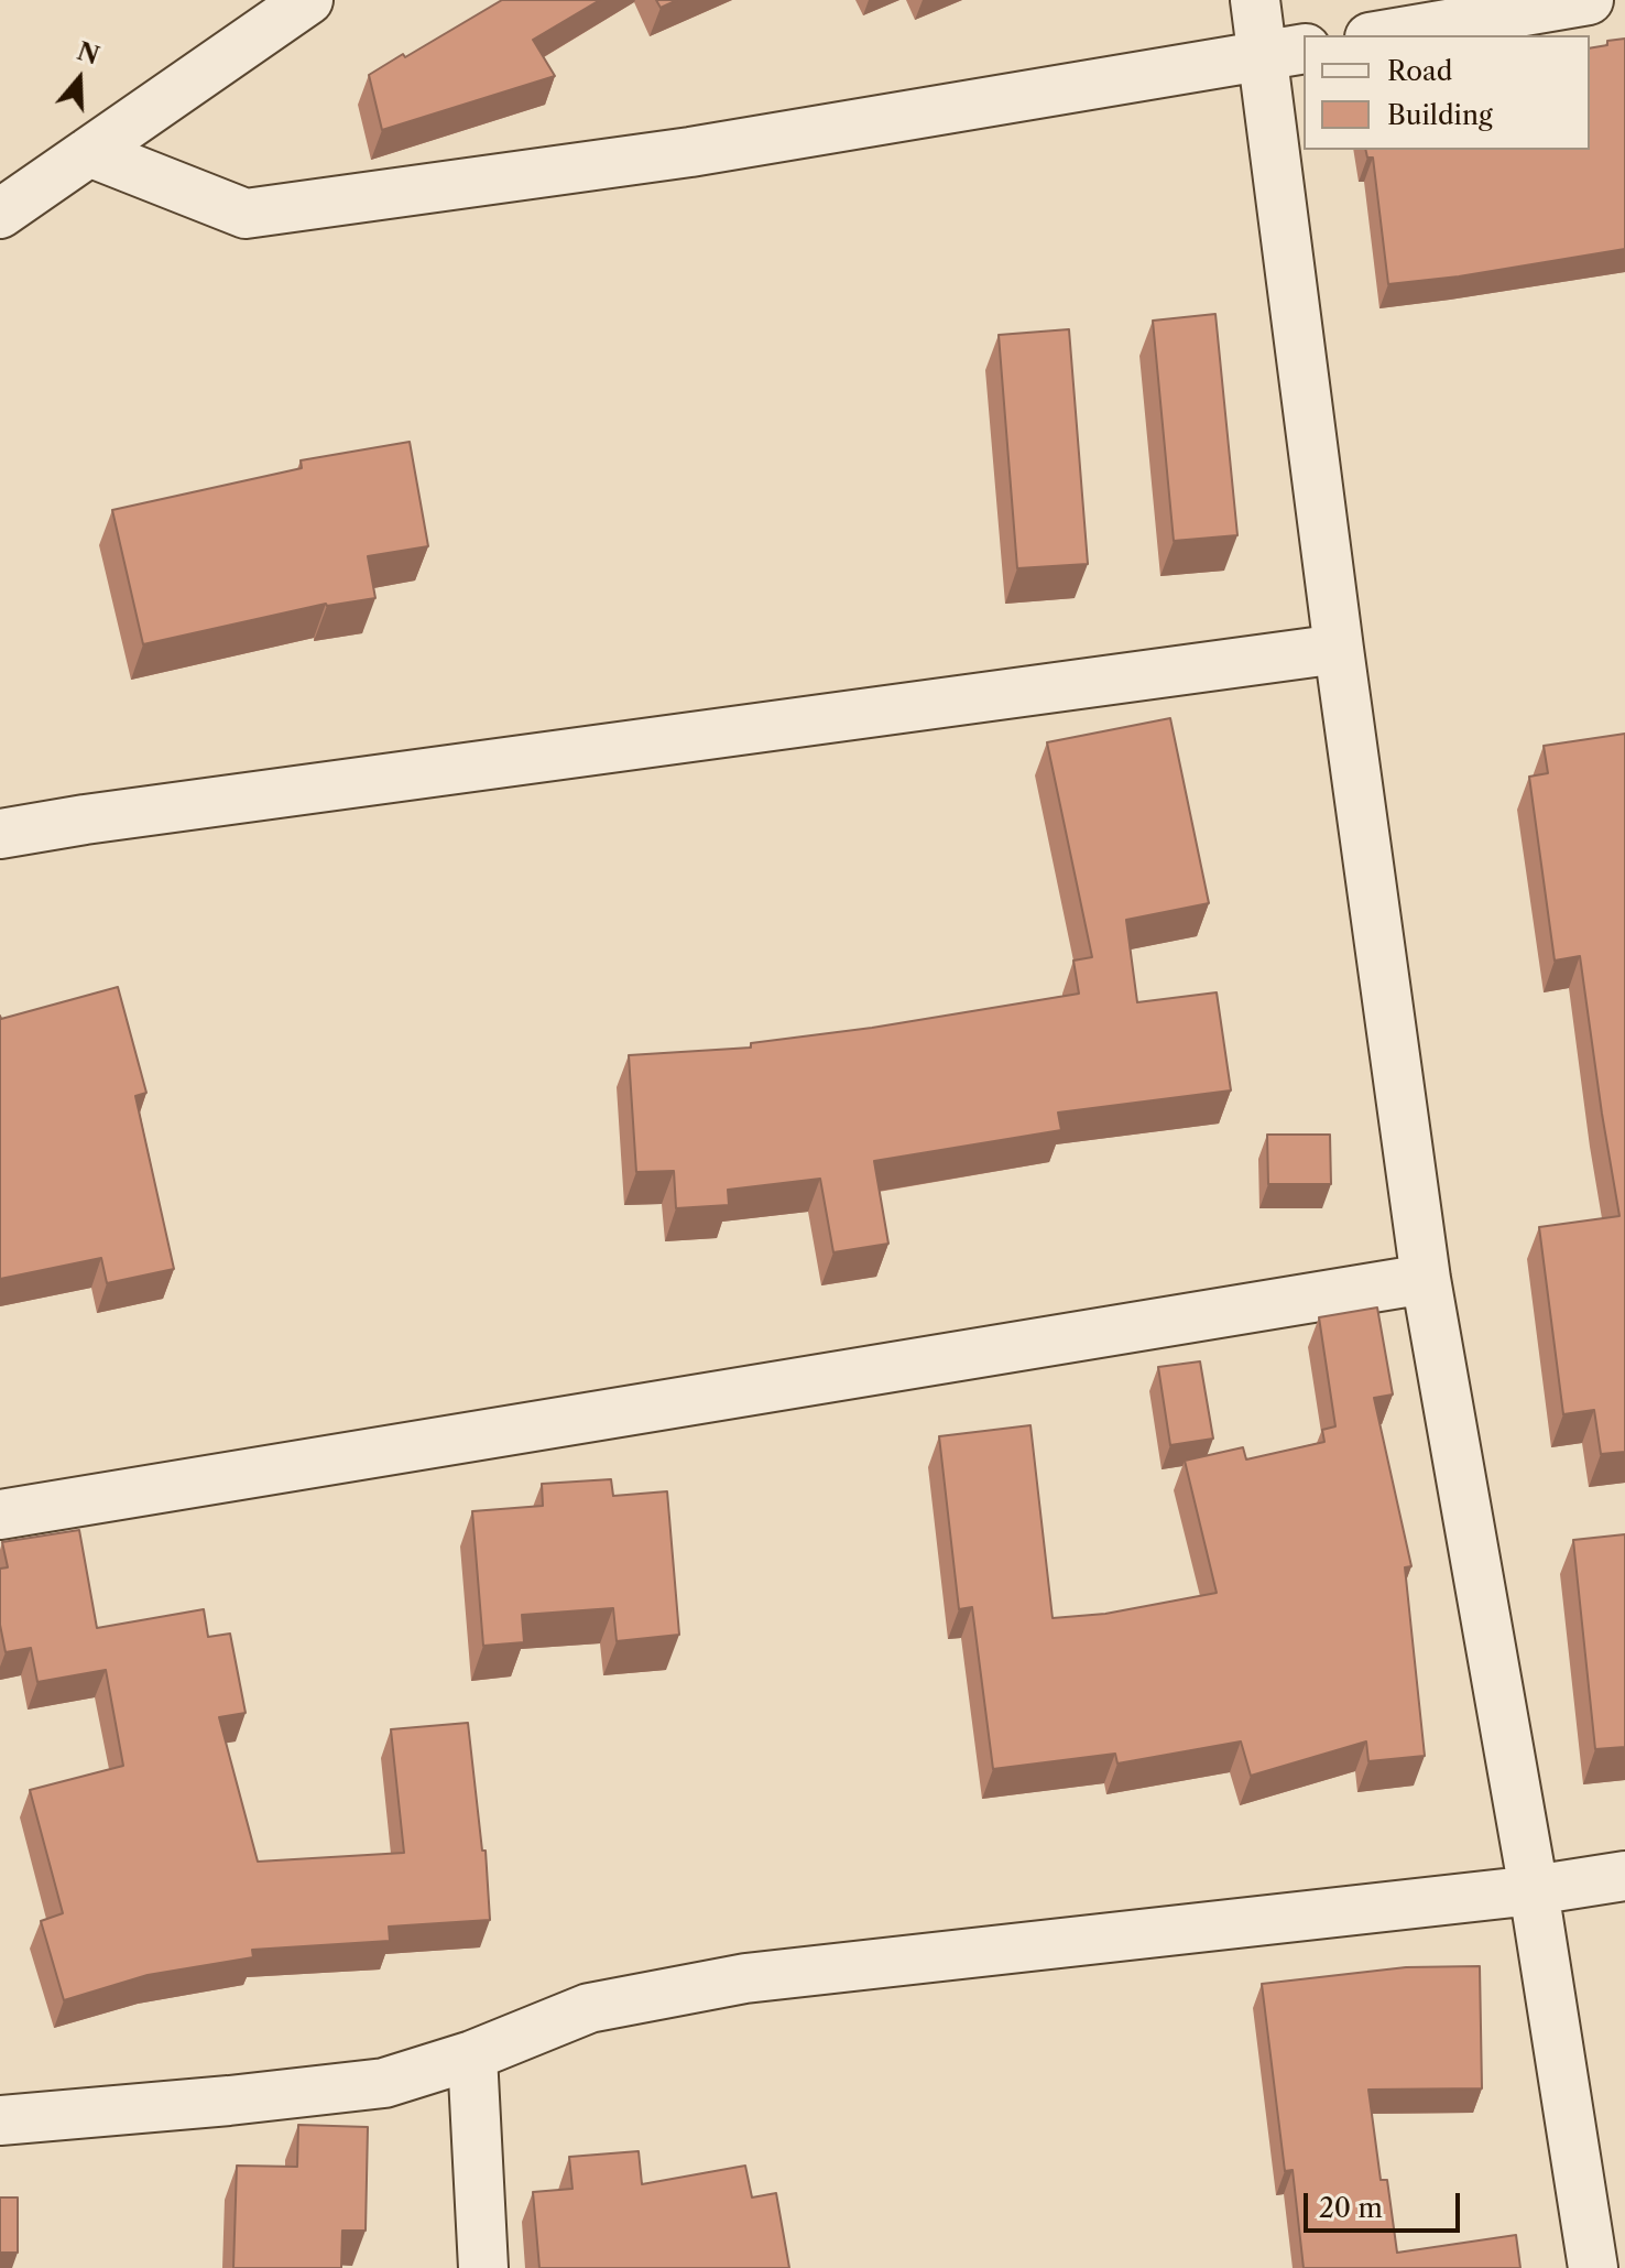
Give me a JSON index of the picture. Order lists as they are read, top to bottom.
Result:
{
  "legend": ["Road", "Building"],
  "scale_bar": "20 m",
  "north": "top"
}
